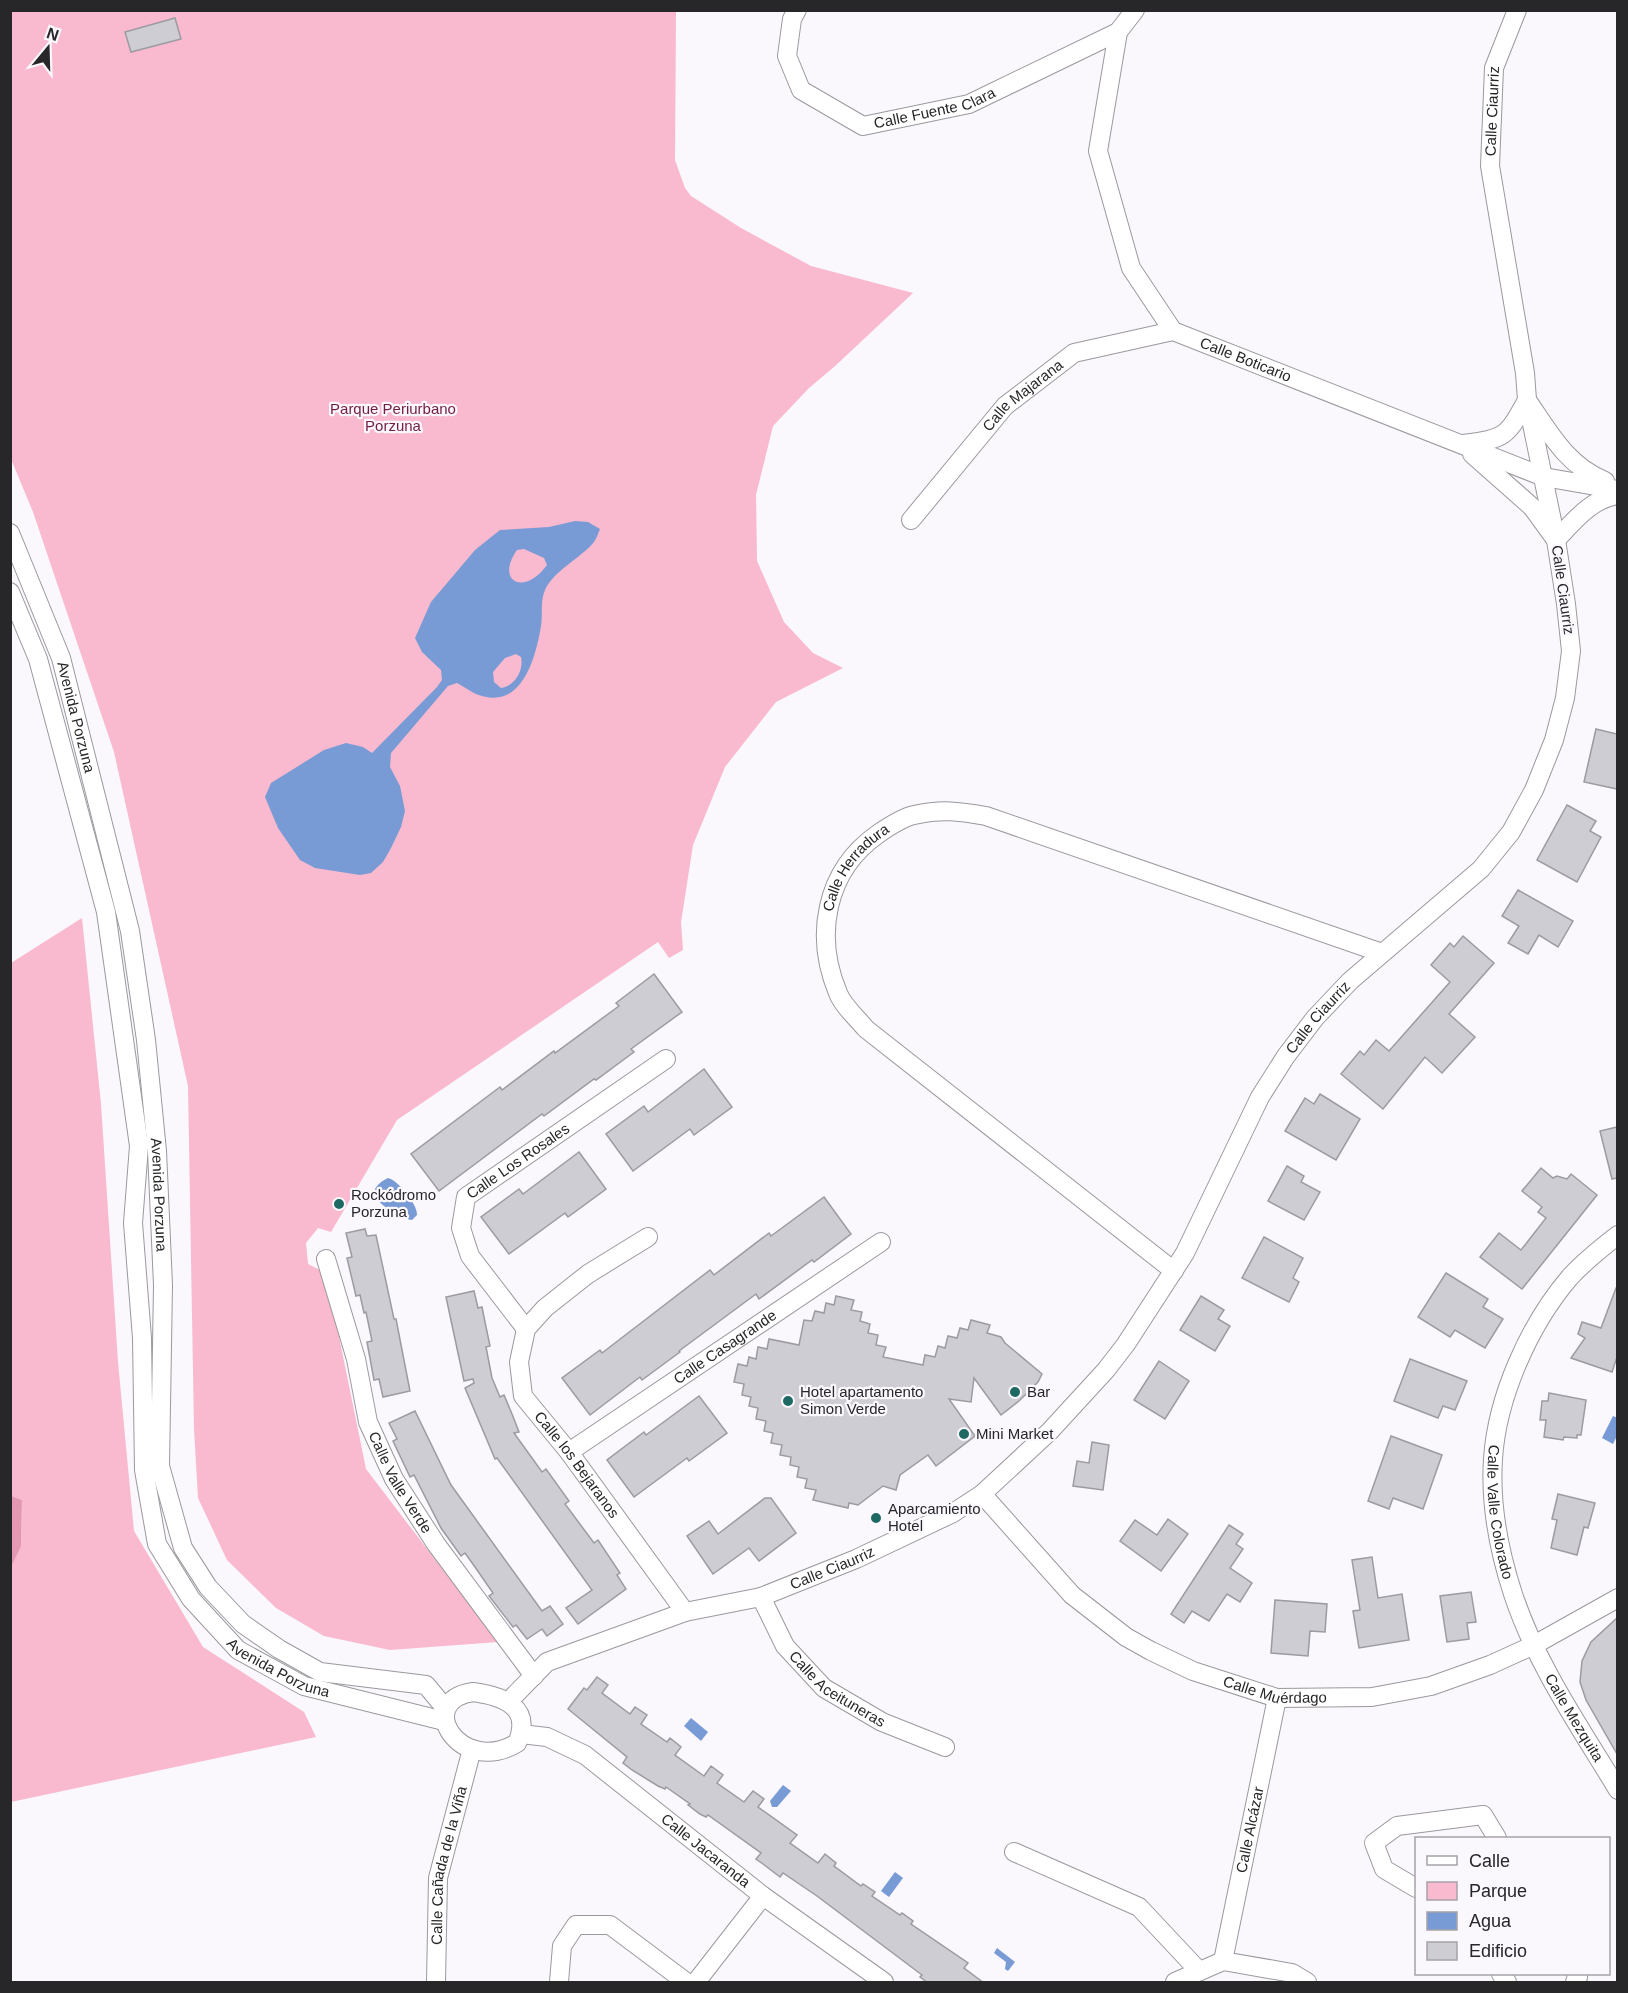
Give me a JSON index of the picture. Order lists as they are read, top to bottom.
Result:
{
  "streets": {
    "street": [
      "Calle Fuente Clara",
      "Calle Ciaurriz",
      "Calle Boticario",
      "Calle Majarana",
      "Avenida Porzuna",
      "Calle Herradura",
      "Calle Los Rosales",
      "Calle Casagrande",
      "Calle los Bejaranos",
      "Calle Valle Verde",
      "Calle Valle Colorado",
      "Calle Aceituneras",
      "Calle Muérdago",
      "Calle Mezquita",
      "Calle Alcázar",
      "Calle Jacaranda",
      "Calle Cañada de la Viña"
    ]
  },
  "crossings": [
    ["Calle Ciaurriz", "Calle Boticario"],
    ["Calle Ciaurriz", "Avenida Porzuna"],
    ["Calle Ciaurriz", "Calle Herradura"],
    ["Calle Ciaurriz", "Calle los Bejaranos"],
    ["Calle Ciaurriz", "Calle Valle Verde"],
    ["Calle Ciaurriz", "Calle Aceituneras"],
    ["Calle Ciaurriz", "Calle Muérdago"],
    ["Calle Ciaurriz", "Calle Jacaranda"],
    ["Calle Ciaurriz", "Calle Cañada de la Viña"],
    ["Calle Boticario", "Calle Majarana"],
    ["Avenida Porzuna", "Calle Jacaranda"],
    ["Avenida Porzuna", "Calle Cañada de la Viña"],
    ["Calle Los Rosales", "Calle los Bejaranos"],
    ["Calle Casagrande", "Calle los Bejaranos"],
    ["Calle Valle Colorado", "Calle Muérdago"],
    ["Calle Valle Colorado", "Calle Mezquita"],
    ["Calle Muérdago", "Calle Mezquita"],
    ["Calle Muérdago", "Calle Alcázar"],
    ["Calle Jacaranda", "Calle Cañada de la Viña"]
  ],
  "parks": ["Parque Periurbano Porzuna"],
  "places": [
    "Rockódromo Porzuna",
    "Bar",
    "Hotel apartamento Simon Verde",
    "Mini Market",
    "Aparcamiento Hotel"
  ],
  "legend": [
    "Calle",
    "Parque",
    "Agua",
    "Edificio"
  ],
  "north": "top"
}
